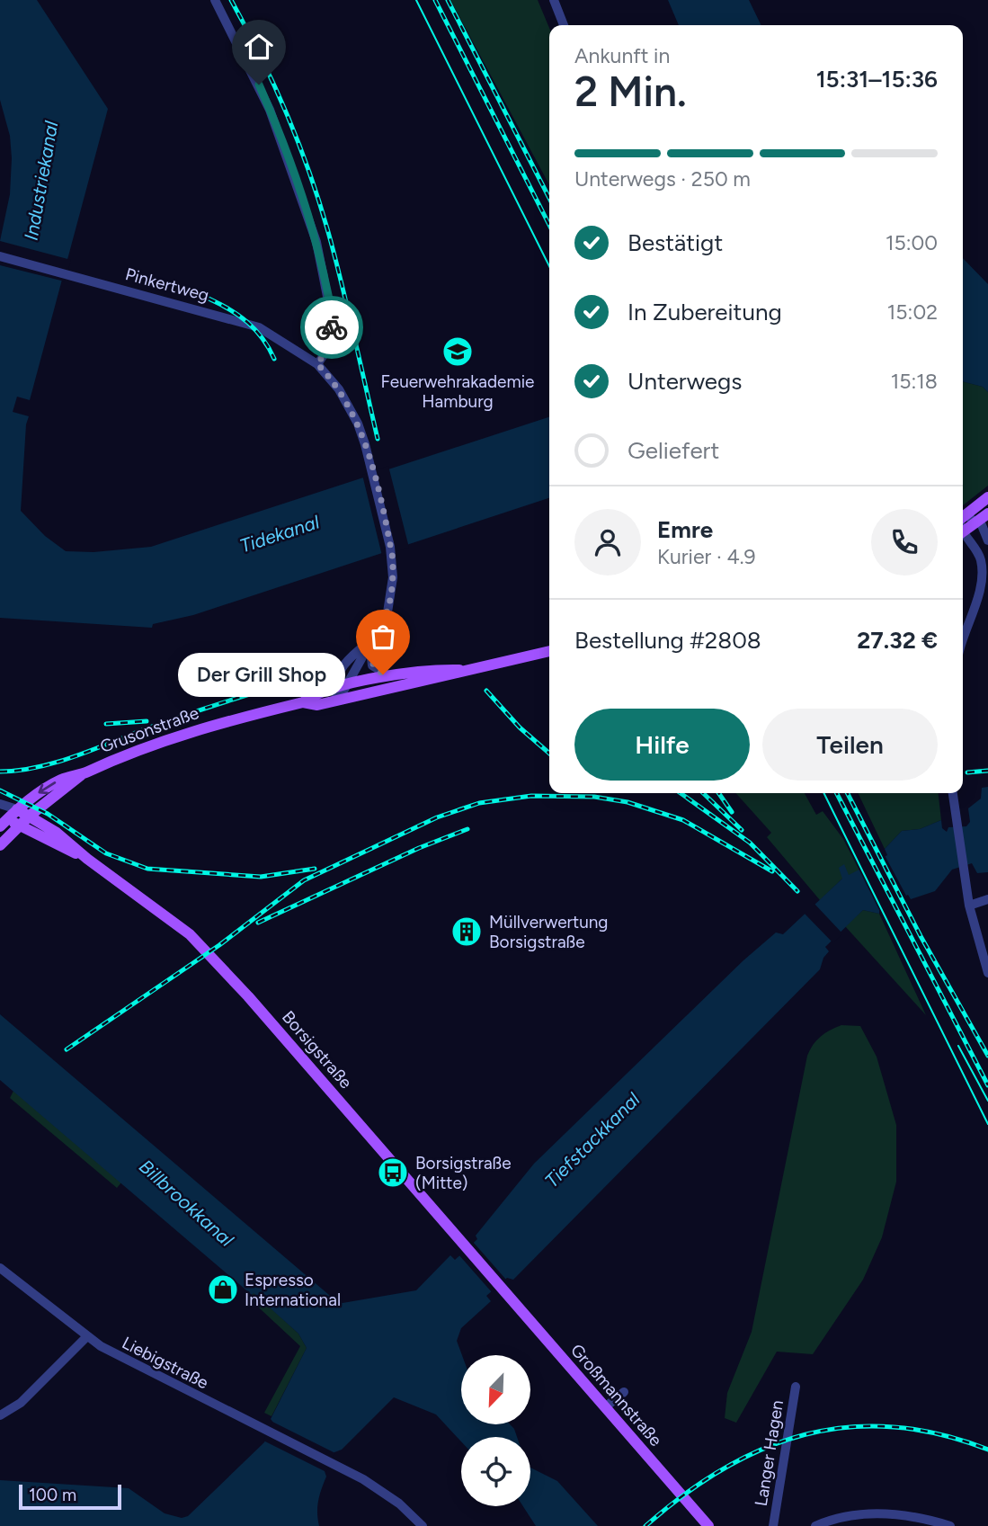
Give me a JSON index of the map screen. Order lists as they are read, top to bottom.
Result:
{
  "streets": {
    "main road": ["Grusonstraße", "Borsigstraße", "Großmannstraße"],
    "street": ["Pinkertweg", "Liebigstraße", "Langer Hagen"]
  },
  "crossings": [
    ["Pinkertweg", "Grusonstraße"],
    ["Grusonstraße", "Borsigstraße"],
    ["Borsigstraße", "Großmannstraße"]
  ],
  "water": [
    "Industriekanal",
    "Tidekanal",
    "Tiefstackkanal",
    "Billbrookkanal"
  ],
  "places": {
    "school or university": ["Feuerwehrakademie Hamburg"],
    "other": ["Der Grill Shop"],
    "building": ["Müllverwertung Borsigstraße"],
    "bus stop": ["Borsigstraße (Mitte)"],
    "shop": ["Espresso International"]
  },
  "scale_bar": "100 m",
  "north": "bottom left",
  "page": {
    "heading": ["2 Min.", "Ankunft in", "15:31–15:36"],
    "panel": [
      "Emre",
      "Kurier · 4.9",
      "Bestellung #2808",
      "27.32 €"
    ],
    "bar": "Unterwegs · 250 m",
    "list": [
      ["Bestätigt", "15:00"],
      ["In Zubereitung", "15:02"],
      ["Unterwegs", "15:18"],
      "Geliefert"
    ],
    "bubble": "Der Grill Shop",
    "buttons": ["Hilfe", "Teilen"],
    "scale": "100 m"
  }
}
